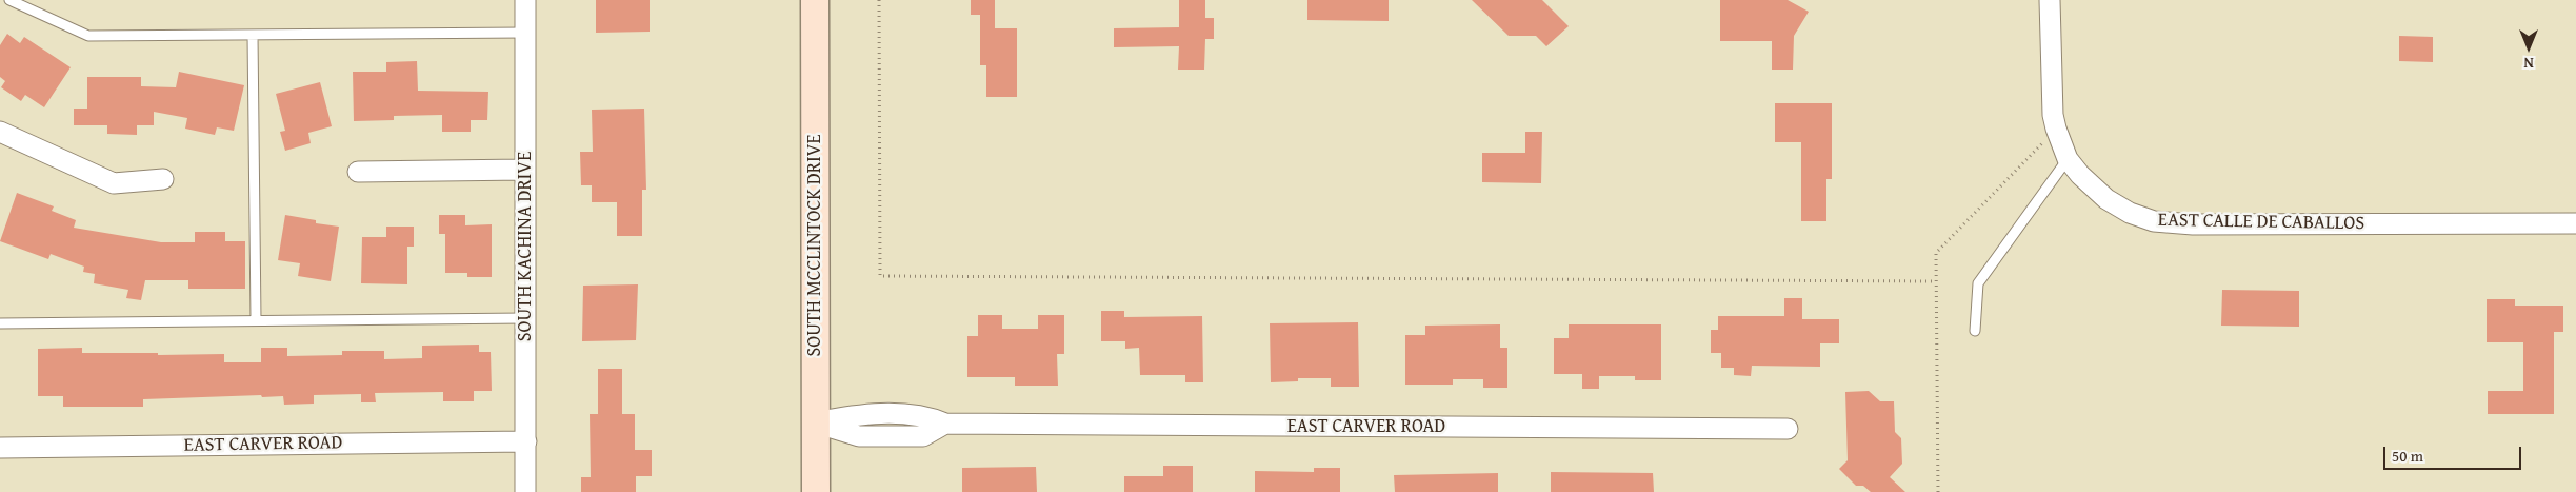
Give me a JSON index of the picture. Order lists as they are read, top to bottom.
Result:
{
  "streets": {
    "main road": ["SOUTH MCCLINTOCK DRIVE"],
    "street": ["EAST CALLE DE CABALLOS", "SOUTH KACHINA DRIVE", "EAST CARVER ROAD"]
  },
  "crossings": [
    ["SOUTH MCCLINTOCK DRIVE", "EAST CARVER ROAD"],
    ["SOUTH KACHINA DRIVE", "EAST CARVER ROAD"]
  ],
  "scale_bar": "50 m",
  "north": "bottom"
}
